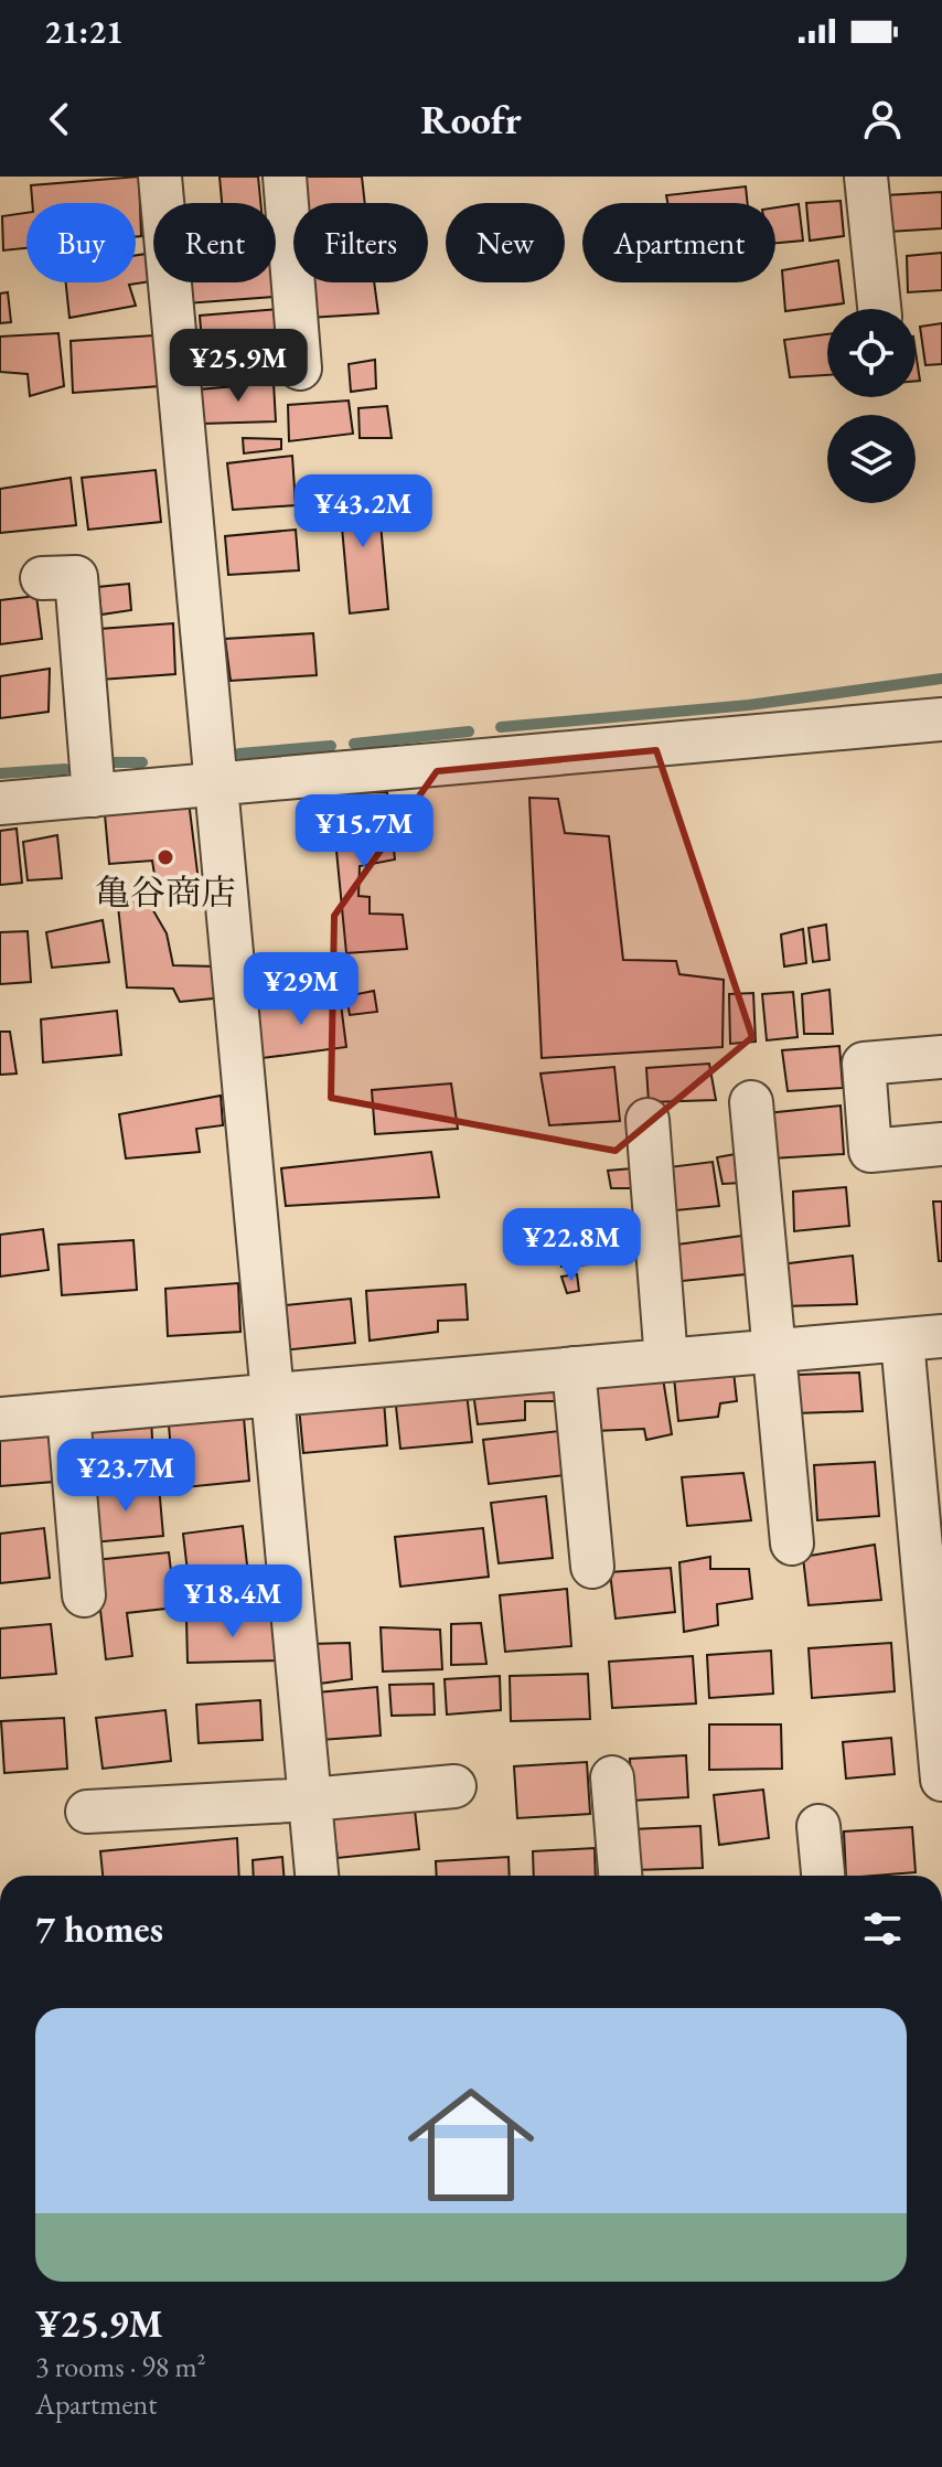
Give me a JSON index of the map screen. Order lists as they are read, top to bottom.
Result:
{
  "places": ["亀谷商店"],
  "page": {
    "status": "21:21",
    "header": "Roofr",
    "chip": [
      "Buy",
      "Rent",
      "Filters",
      "New",
      "Apartment"
    ],
    "price": [
      "¥25.9M",
      "¥43.2M",
      "¥15.7M",
      "¥29M",
      "¥22.8M",
      "¥23.7M",
      "¥18.4M"
    ],
    "heading": "7 homes",
    "list": [
      {
        "name": "¥25.9M",
        "note": "3 rooms · 98 m² · Apartment"
      }
    ]
  }
}
